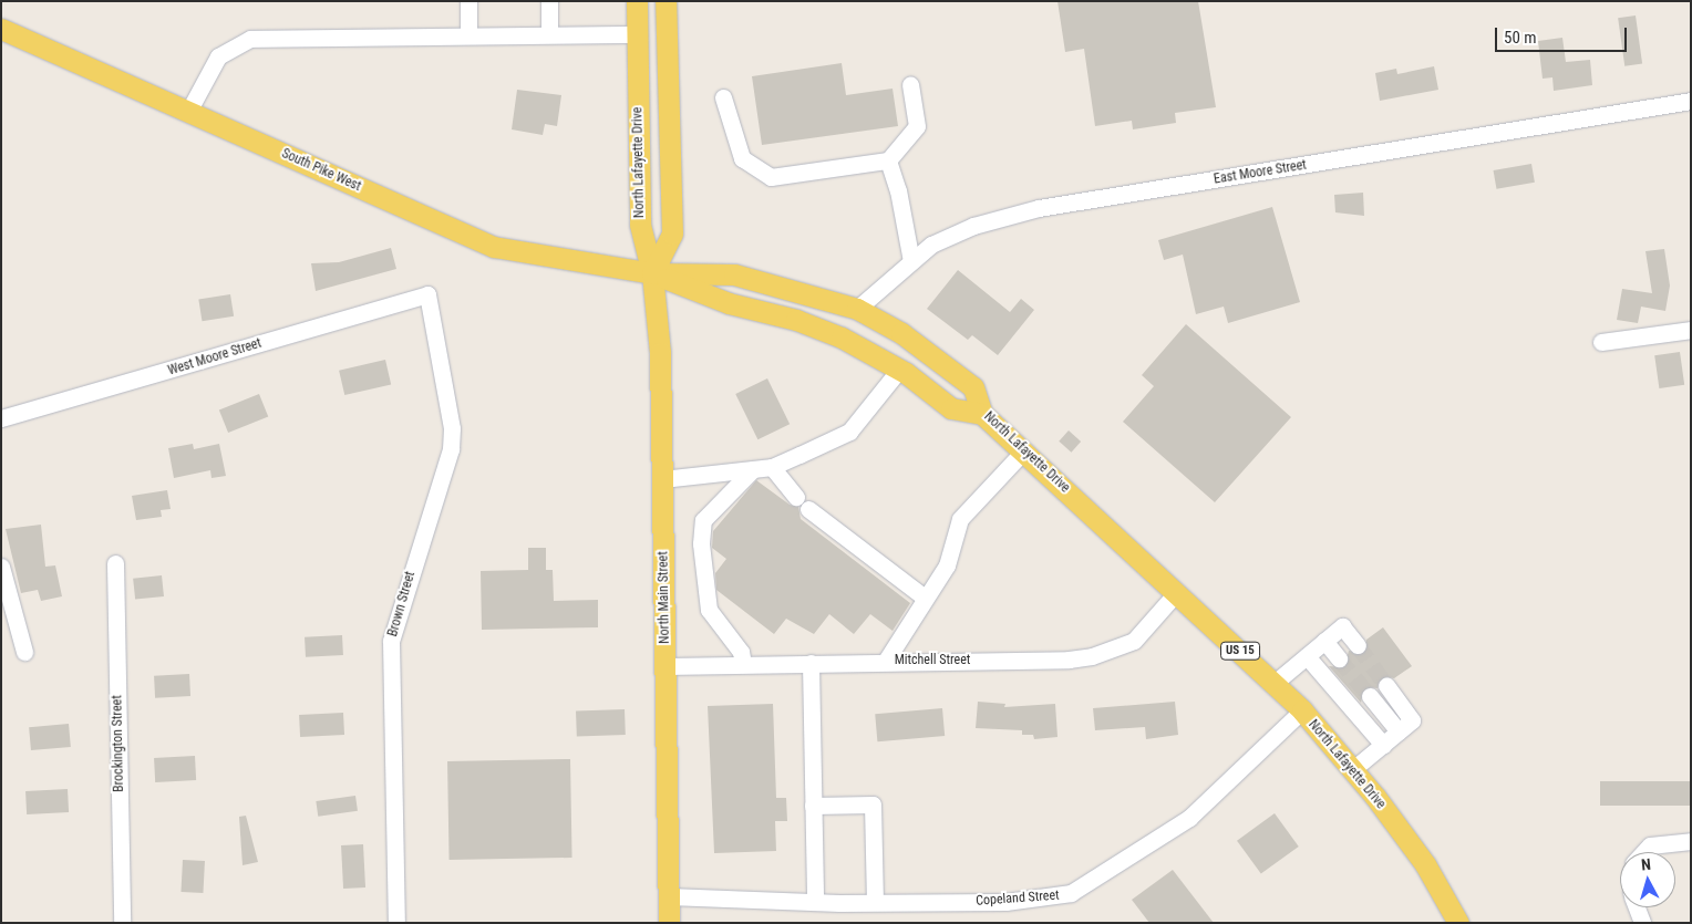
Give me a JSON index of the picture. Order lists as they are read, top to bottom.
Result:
{
  "streets": {
    "main road": [
      "North Lafayette Drive",
      "South Pike West",
      "North Main Street",
      "US 15"
    ],
    "street": [
      "East Moore Street",
      "West Moore Street",
      "Brown Street",
      "Mitchell Street",
      "Brockington Street",
      "Copeland Street"
    ]
  },
  "crossings": [
    ["North Lafayette Drive", "South Pike West"],
    ["North Lafayette Drive", "East Moore Street"],
    ["North Lafayette Drive", "North Main Street"],
    ["North Lafayette Drive", "Mitchell Street"],
    ["North Lafayette Drive", "Copeland Street"],
    ["South Pike West", "North Main Street"],
    ["West Moore Street", "Brown Street"],
    ["North Main Street", "Mitchell Street"],
    ["North Main Street", "Copeland Street"]
  ],
  "scale_bar": "50 m",
  "north": "top"
}
